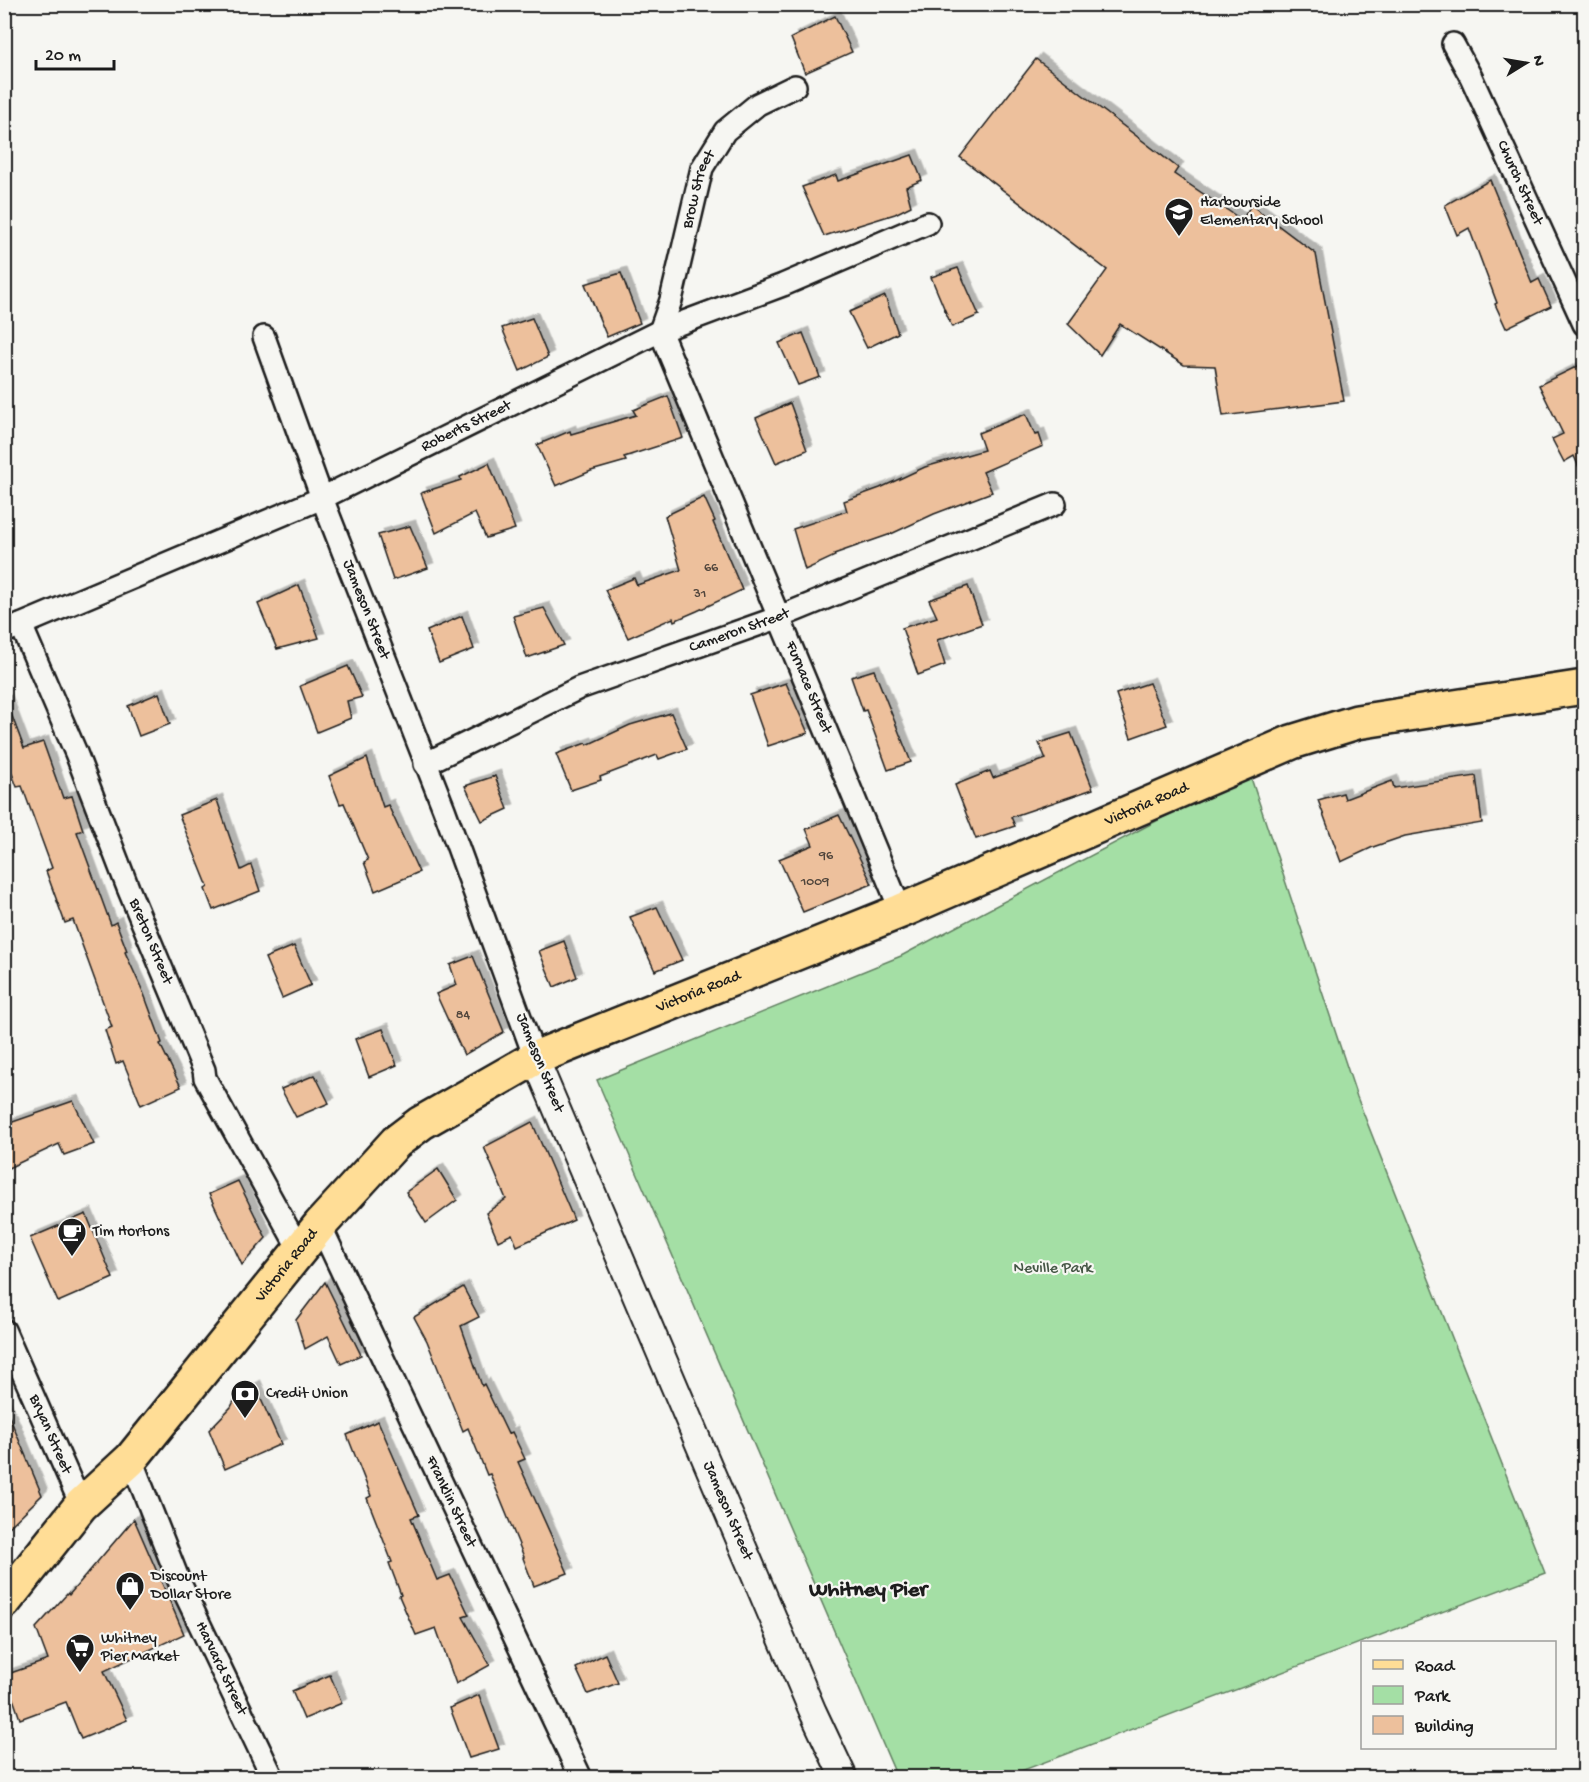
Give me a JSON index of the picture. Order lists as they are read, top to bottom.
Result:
{
  "streets": {
    "main road": ["Victoria Road"],
    "street": [
      "Church Street",
      "Brow Street",
      "Roberts Street",
      "Jameson Street",
      "Cameron Street",
      "Furnace Street",
      "Breton Street",
      "Bryan Street",
      "Franklin Street",
      "Harvard Street"
    ]
  },
  "crossings": [
    ["Brow Street", "Roberts Street"],
    ["Brow Street", "Furnace Street"],
    ["Roberts Street", "Jameson Street"],
    ["Roberts Street", "Furnace Street"],
    ["Roberts Street", "Breton Street"],
    ["Jameson Street", "Cameron Street"],
    ["Jameson Street", "Victoria Road"],
    ["Cameron Street", "Furnace Street"],
    ["Furnace Street", "Victoria Road"],
    ["Victoria Road", "Breton Street"],
    ["Victoria Road", "Bryan Street"],
    ["Victoria Road", "Franklin Street"],
    ["Victoria Road", "Harvard Street"],
    ["Breton Street", "Franklin Street"]
  ],
  "districts": ["Whitney Pier"],
  "parks": ["Neville Park"],
  "places": {
    "school or university": ["Harbourside Elementary School"],
    "cafe": ["Tim Hortons"],
    "bank": ["Credit Union"],
    "shop": ["Discount Dollar Store"],
    "supermarket": ["Whitney Pier Market"]
  },
  "house_numbers": [
    "66",
    "31",
    "96",
    "1009",
    "84"
  ],
  "legend": ["Road", "Park", "Building"],
  "scale_bar": "20 m",
  "north": "right"
}
